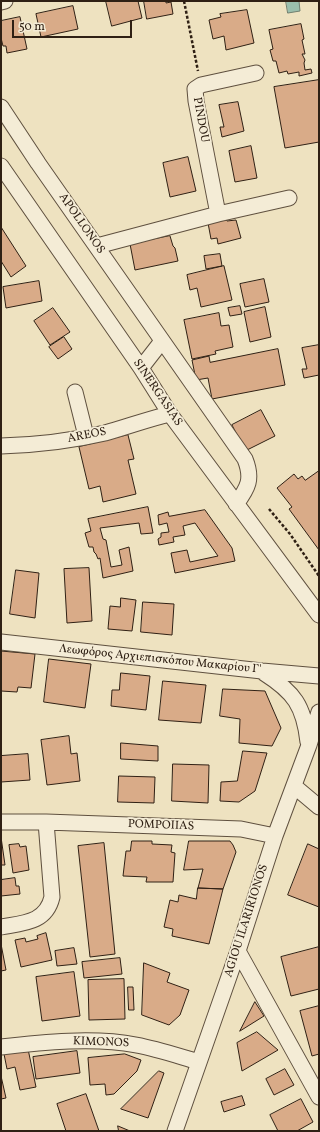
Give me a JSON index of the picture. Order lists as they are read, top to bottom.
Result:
{
  "streets": {
    "street": [
      "PINDOU",
      "APOLLONOS",
      "SINERGASIAS",
      "AREOS",
      "Λεωφόρος Αρχιεπισκόπου Μακαρίου Γ'",
      "POMPOIIAS",
      "AGIOU ILARIRIONOS",
      "KIMONOS"
    ]
  },
  "crossings": [
    ["APOLLONOS", "SINERGASIAS"],
    ["SINERGASIAS", "AREOS"],
    ["POMPOIIAS", "AGIOU ILARIRIONOS"],
    ["AGIOU ILARIRIONOS", "KIMONOS"]
  ],
  "scale_bar": "50 m"
}
